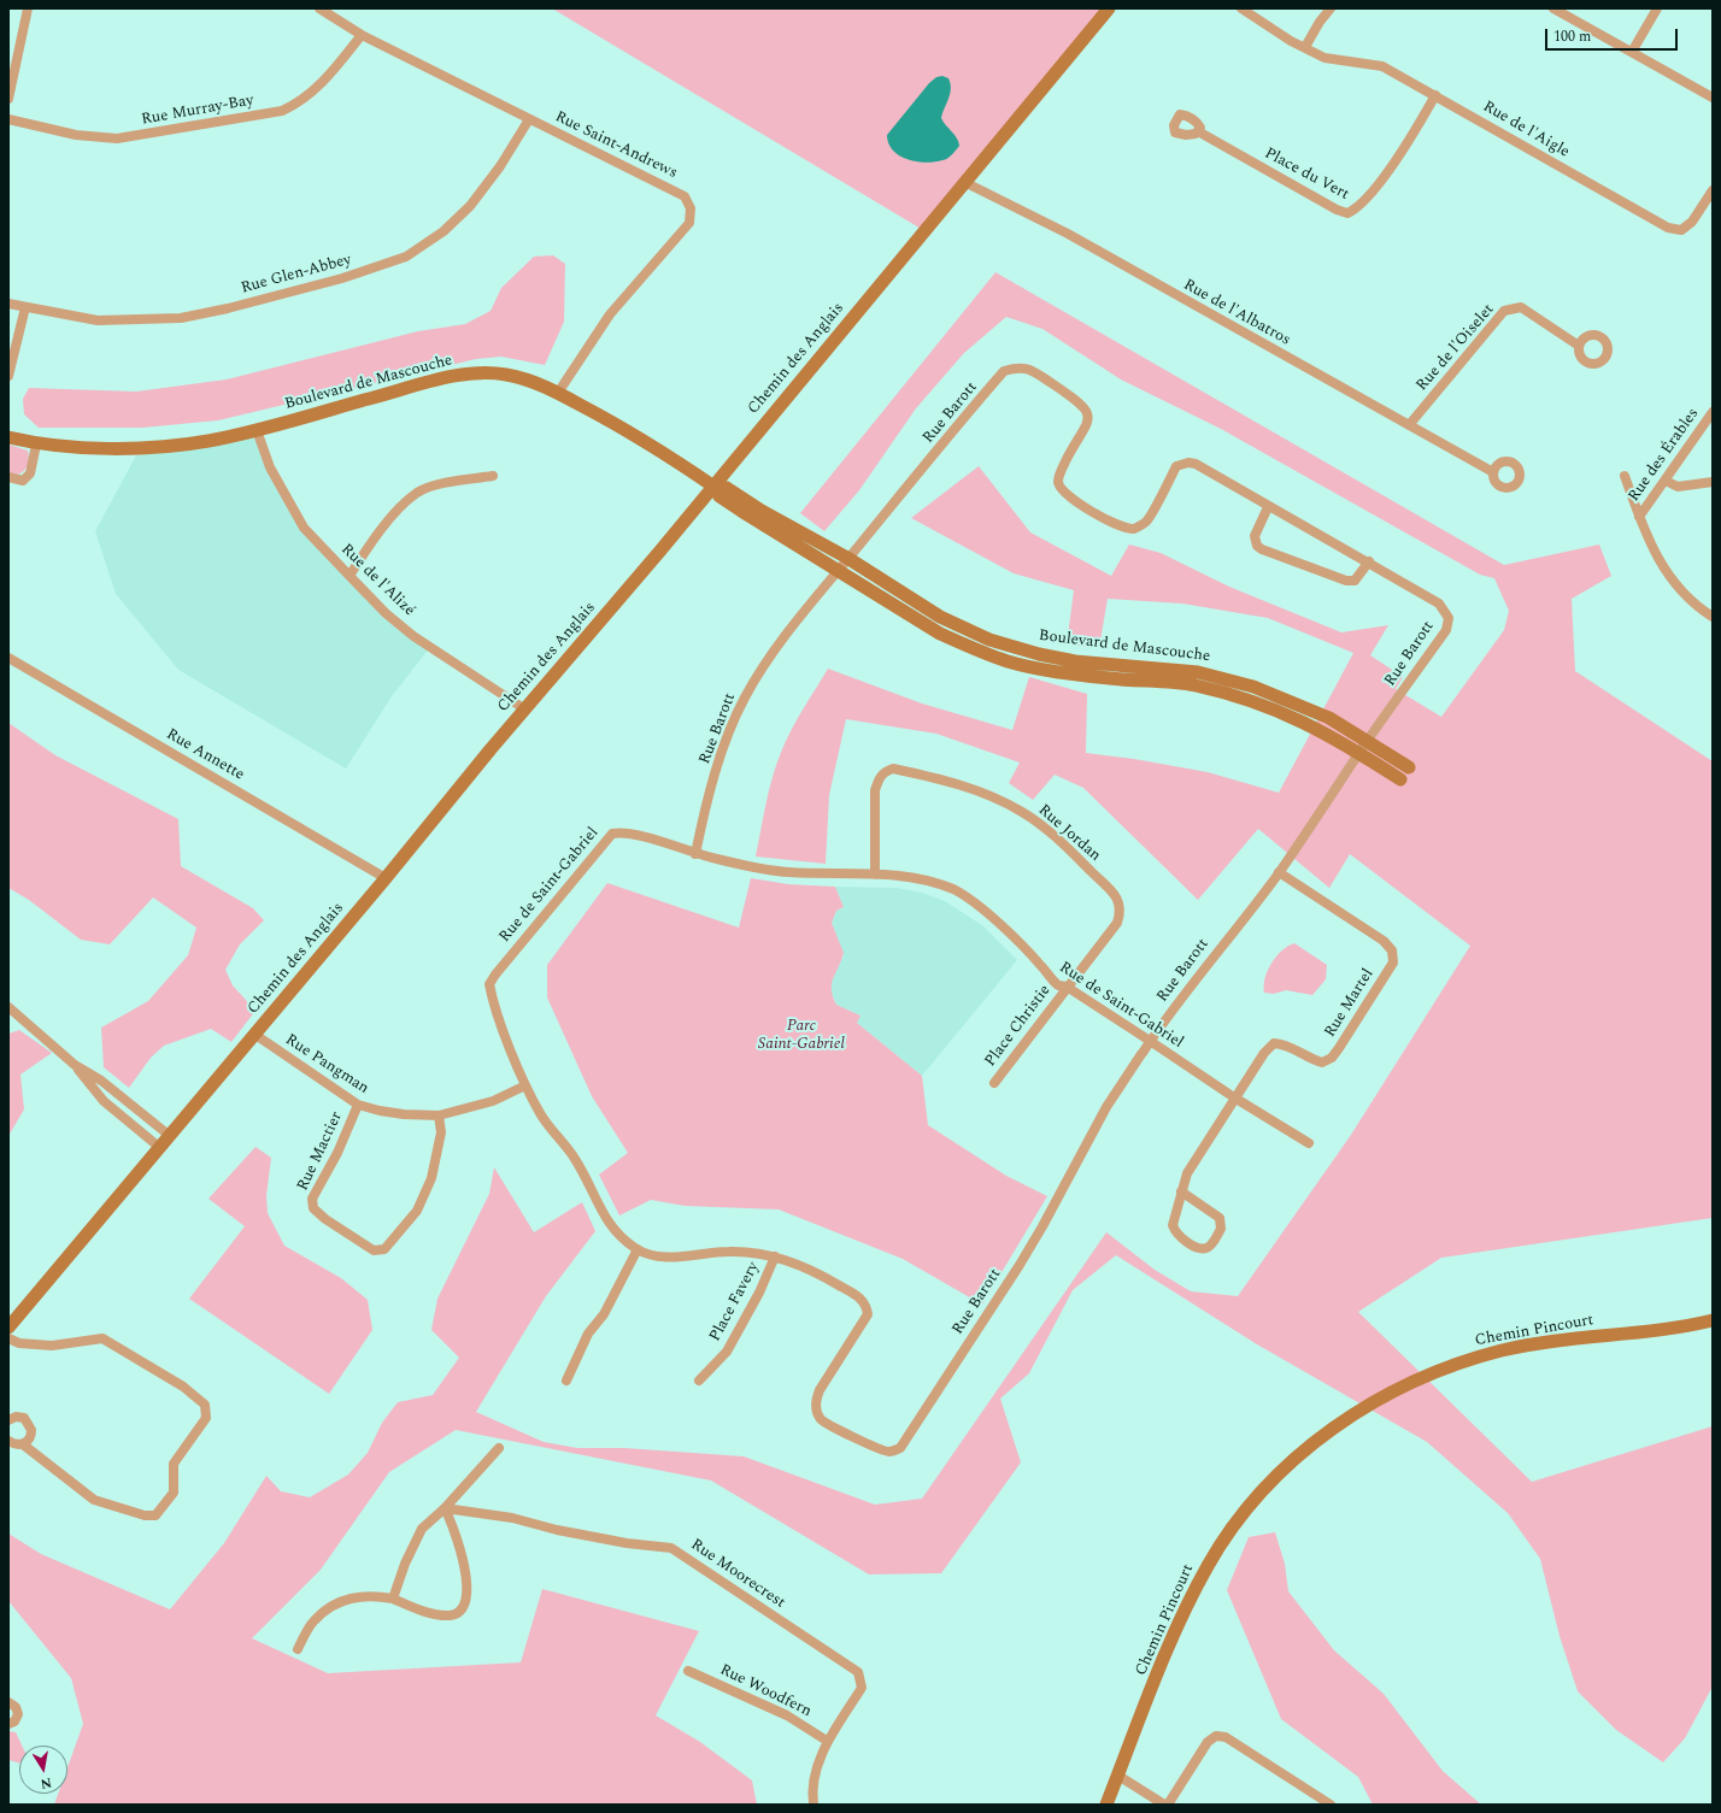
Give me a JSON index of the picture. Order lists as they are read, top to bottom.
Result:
{
  "streets": {
    "street": [
      "Rue Murray-Bay",
      "Rue de l'Aigle",
      "Rue Saint-Andrews",
      "Place du Vert",
      "Rue Glen-Abbey",
      "Rue de l'Albatros",
      "Rue de l'Oiselet",
      "Chemin des Anglais",
      "Boulevard de Mascouche",
      "Rue Barott",
      "Rue des Érables",
      "Rue de l'Alizé",
      "Rue Annette",
      "Rue Jordan",
      "Rue de Saint-Gabriel",
      "Rue Martel",
      "Place Christie",
      "Rue Pangman",
      "Rue Mactier",
      "Place Favery",
      "Chemin Pincourt",
      "Rue Moorecrest",
      "Rue Woodfern"
    ]
  },
  "crossings": [
    ["Rue Murray-Bay", "Rue Saint-Andrews"],
    ["Rue de l'Aigle", "Place du Vert"],
    ["Rue Saint-Andrews", "Rue Glen-Abbey"],
    ["Rue Saint-Andrews", "Boulevard de Mascouche"],
    ["Rue de l'Albatros", "Rue de l'Oiselet"],
    ["Rue de l'Albatros", "Chemin des Anglais"],
    ["Chemin des Anglais", "Boulevard de Mascouche"],
    ["Chemin des Anglais", "Rue de l'Alizé"],
    ["Chemin des Anglais", "Rue Annette"],
    ["Chemin des Anglais", "Rue Pangman"],
    ["Boulevard de Mascouche", "Rue Barott"],
    ["Boulevard de Mascouche", "Rue de l'Alizé"],
    ["Rue Barott", "Rue de Saint-Gabriel"],
    ["Rue Barott", "Rue Martel"],
    ["Rue Jordan", "Rue de Saint-Gabriel"],
    ["Rue Jordan", "Place Christie"],
    ["Rue de Saint-Gabriel", "Rue Martel"],
    ["Rue de Saint-Gabriel", "Place Christie"],
    ["Rue de Saint-Gabriel", "Rue Pangman"],
    ["Rue de Saint-Gabriel", "Place Favery"],
    ["Rue Pangman", "Rue Mactier"],
    ["Rue Moorecrest", "Rue Woodfern"]
  ],
  "parks": ["Parc Saint-Gabriel"],
  "scale_bar": "100 m",
  "north": "bottom"
}
